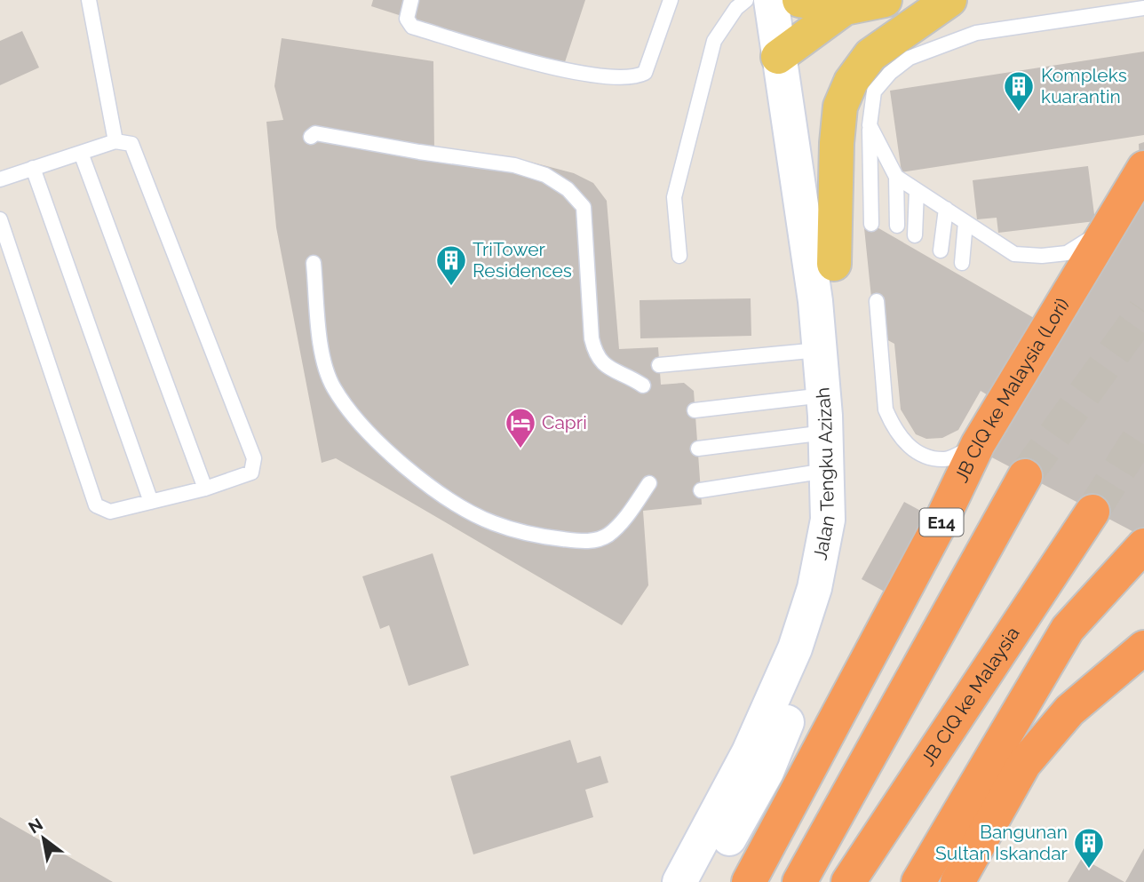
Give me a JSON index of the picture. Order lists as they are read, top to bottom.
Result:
{
  "streets": {
    "highway": ["JB CIQ ke Malaysia (Lori)", "E14", "JB CIQ ke Malaysia"],
    "main road": ["Jalan Tengku Azizah"]
  },
  "places": {
    "building": ["Kompleks kuarantin", "TriTower Residences", "Bangunan Sultan Iskandar"],
    "hotel": ["Capri"]
  },
  "north": "top left"
}
